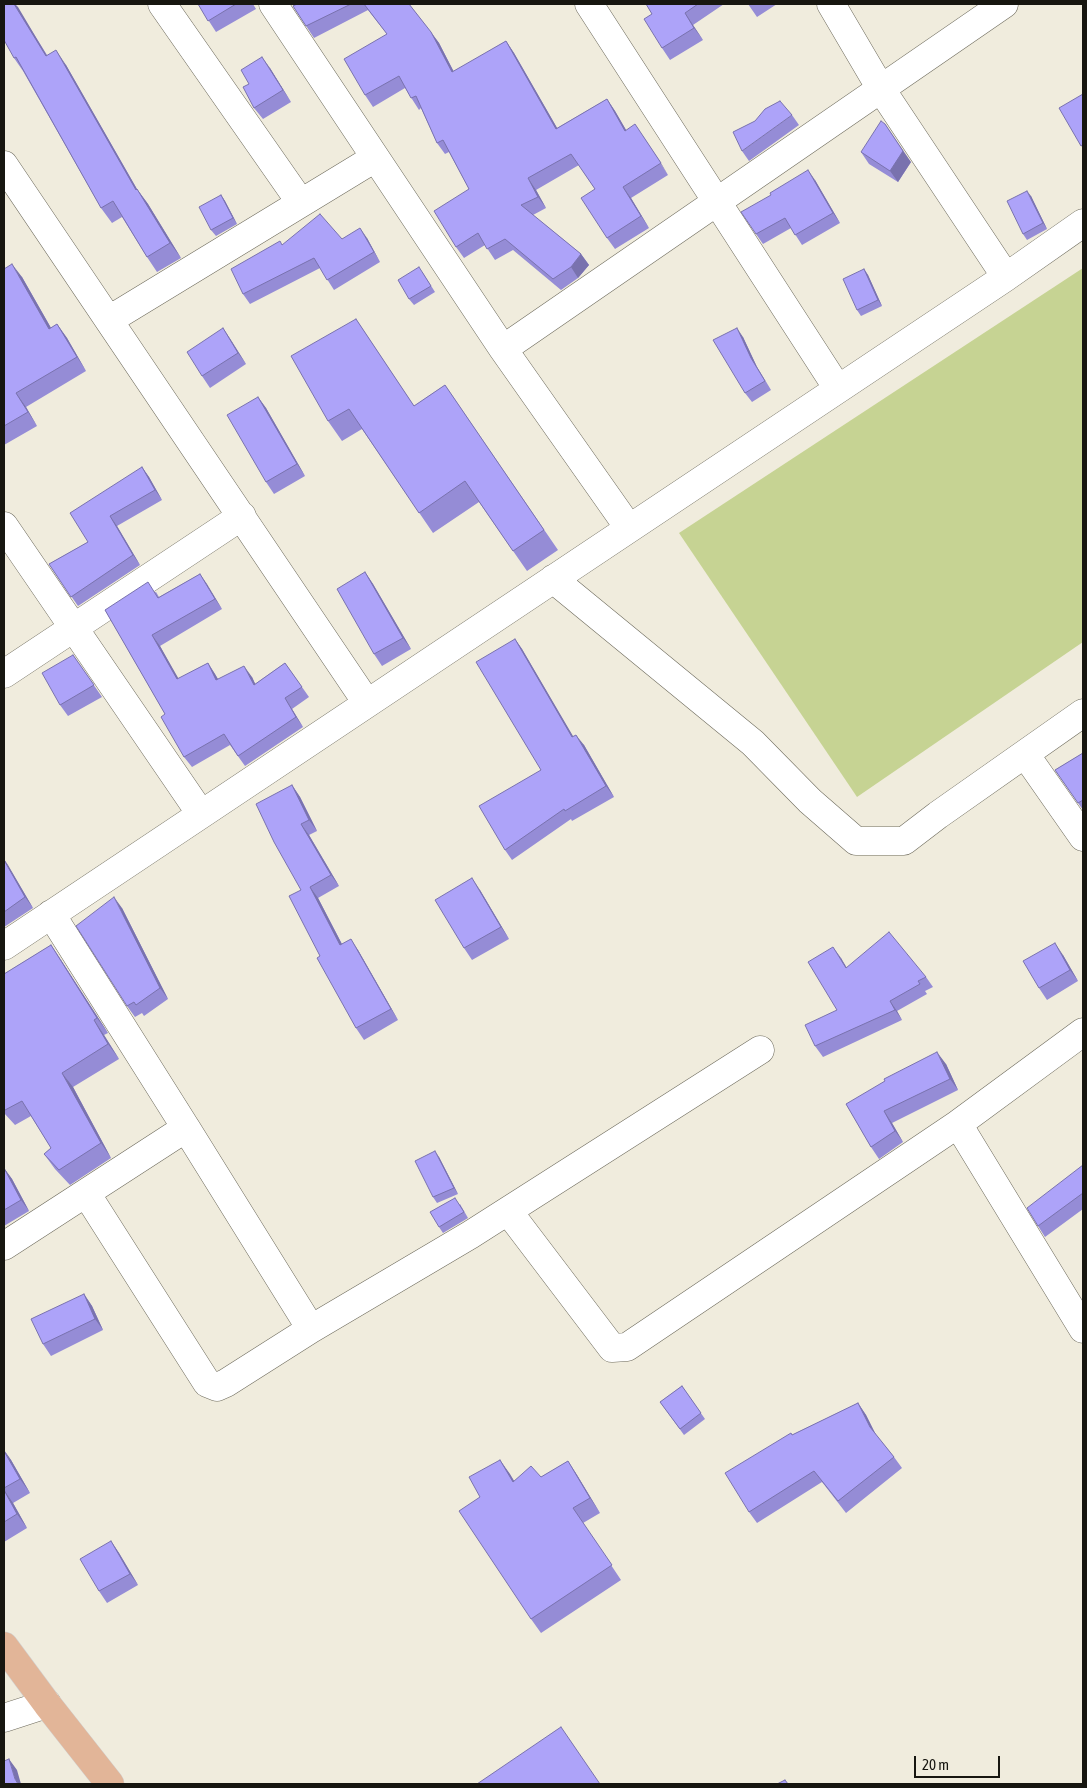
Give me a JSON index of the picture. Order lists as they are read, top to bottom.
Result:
{
  "scale_bar": "20 m"
}
